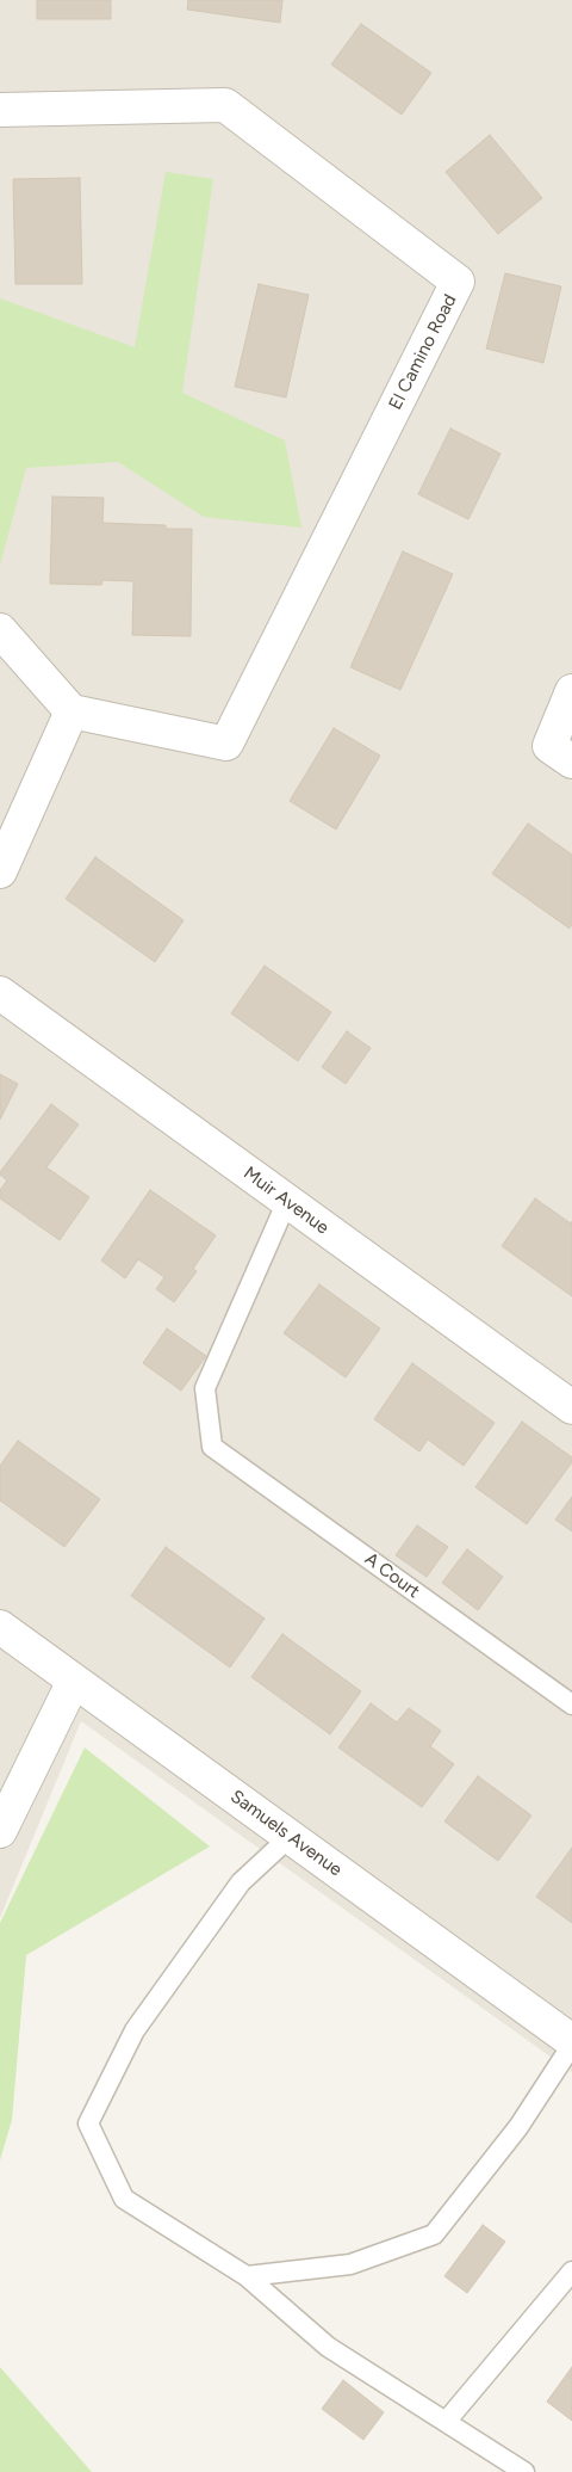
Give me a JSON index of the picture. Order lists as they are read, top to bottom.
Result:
{
  "streets": {
    "street": ["El Camino Road", "Muir Avenue", "Samuels Avenue"],
    "lane": ["A Court"]
  },
  "crossings": [
    ["Muir Avenue", "A Court"]
  ]
}
